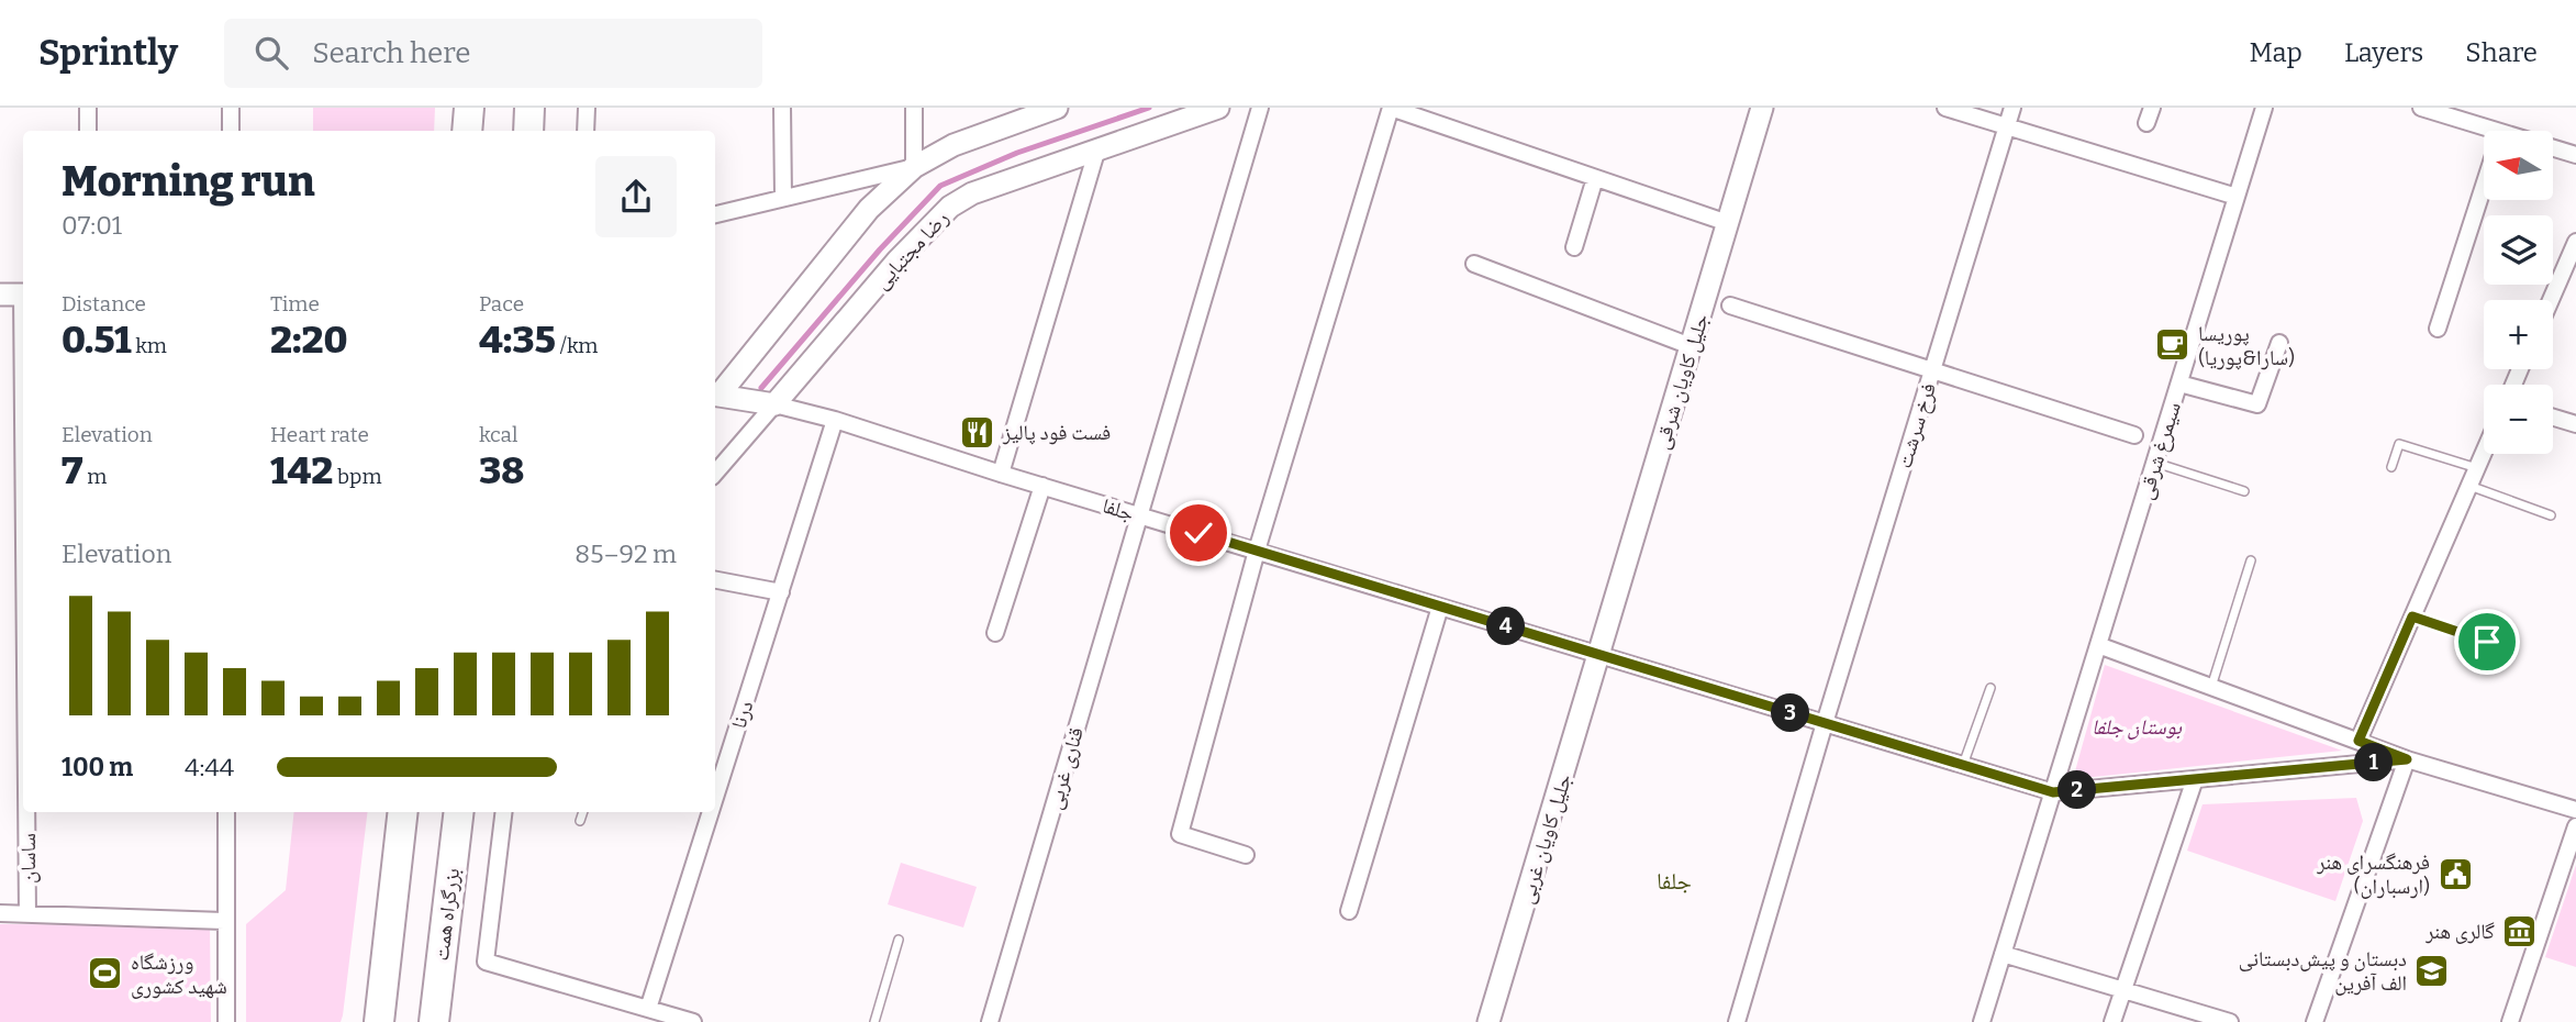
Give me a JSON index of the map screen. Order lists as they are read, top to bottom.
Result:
{
  "streets": {
    "highway": ["بزرگراه همت"],
    "main road": [
      "رضا مجتبایی",
      "جلیل کاویان شرقی",
      "جلفا",
      "جلیل کاویان غربی"
    ],
    "street": [
      "فرخ سرشت",
      "سیمرغ شرقی",
      "درنا",
      "قناری غربی",
      "ساسان"
    ]
  },
  "crossings": [
    ["رضا مجتبایی", "جلفا"],
    ["جلیل کاویان شرقی", "جلفا"],
    ["جلیل کاویان شرقی", "جلیل کاویان غربی"],
    ["فرخ سرشت", "جلفا"],
    ["سیمرغ شرقی", "جلفا"],
    ["جلفا", "درنا"],
    ["جلفا", "قناری غربی"],
    ["جلفا", "جلیل کاویان غربی"]
  ],
  "districts": ["جلفا"],
  "parks": ["بوستان جلفا"],
  "places": {
    "cafe": ["پوریسا (سارا&پوریا)"],
    "restaurant": ["فست فود پالیز"],
    "public building": ["فرهنگسرای هنر (ارسباران)"],
    "museum": ["گالری هنر"],
    "school or university": ["دبستان و پیش‌دبستانی الف آفرین"],
    "sports": ["ورزشگاه شهید کشوری"]
  },
  "north": "left",
  "page": {
    "header": "Sprintly",
    "search": "Search here",
    "nav": ["Map", "Layers", "Share"],
    "map_buttons": ["+", "−"],
    "heading": ["Morning run", "07:01"],
    "stats": [
      ["Distance", "0.51 km"],
      ["Time", "2:20"],
      ["Pace", "4:35 /km"],
      ["Elevation", "7 m"],
      ["Heart rate", "142 bpm"],
      ["kcal", "38"]
    ],
    "chart": ["Elevation", "85–92 m"],
    "pins": [
      "4",
      "3",
      "1",
      "2"
    ],
    "list": [
      {
        "name": "100 m",
        "note": "4:44"
      }
    ]
  }
}
